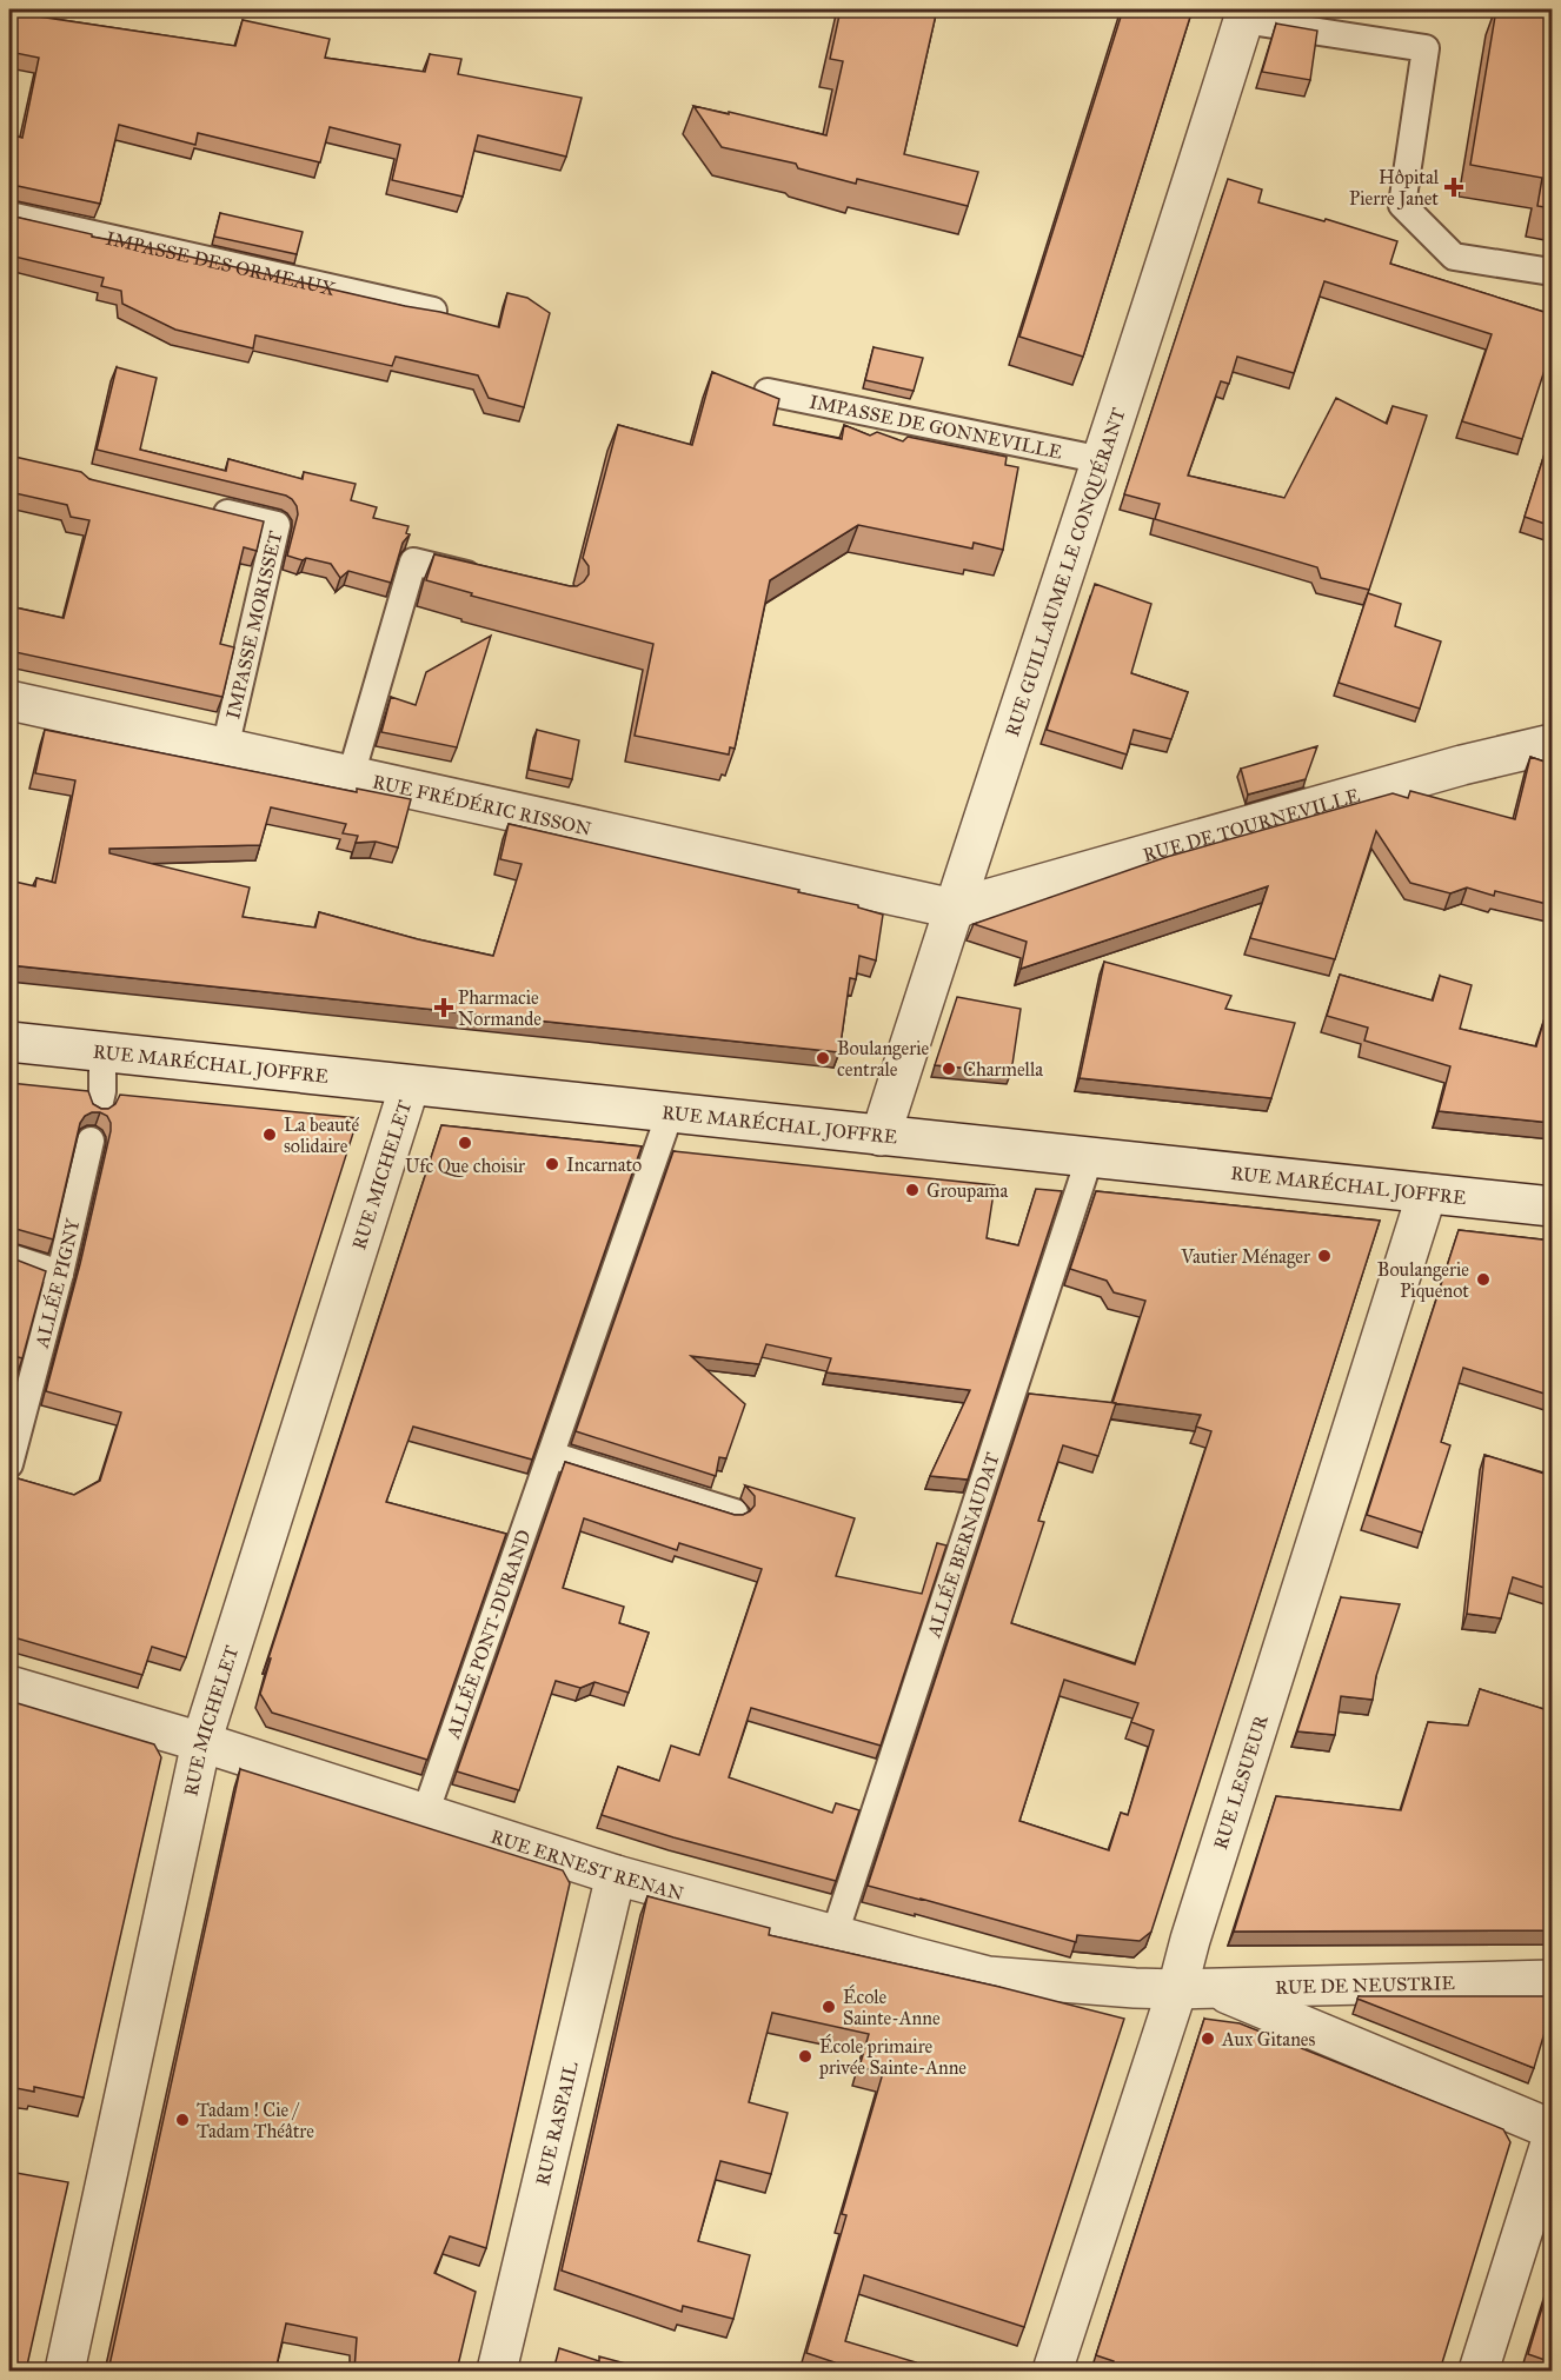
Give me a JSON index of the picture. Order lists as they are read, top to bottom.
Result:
{
  "streets": {
    "street": [
      "RUE GUILLAUME LE CONQUÉRANT",
      "RUE FRÉDÉRIC RISSON",
      "RUE DE TOURNEVILLE",
      "RUE MARÉCHAL JOFFRE",
      "RUE MICHELET",
      "RUE LESUEUR",
      "RUE ERNEST RENAN",
      "RUE DE NEUSTRIE",
      "RUE RASPAIL"
    ],
    "lane": [
      "IMPASSE DES ORMEAUX",
      "IMPASSE DE GONNEVILLE",
      "IMPASSE MORISSET",
      "ALLÉE PIGNY",
      "ALLÉE BERNAUDAT",
      "ALLÉE PONT-DURAND"
    ]
  },
  "crossings": [
    ["IMPASSE DE GONNEVILLE", "RUE GUILLAUME LE CONQUÉRANT"],
    ["RUE GUILLAUME LE CONQUÉRANT", "RUE FRÉDÉRIC RISSON"],
    ["RUE GUILLAUME LE CONQUÉRANT", "RUE DE TOURNEVILLE"],
    ["RUE GUILLAUME LE CONQUÉRANT", "RUE MARÉCHAL JOFFRE"],
    ["IMPASSE MORISSET", "RUE FRÉDÉRIC RISSON"],
    ["RUE FRÉDÉRIC RISSON", "RUE DE TOURNEVILLE"],
    ["RUE MARÉCHAL JOFFRE", "RUE MICHELET"],
    ["RUE MARÉCHAL JOFFRE", "ALLÉE BERNAUDAT"],
    ["RUE MARÉCHAL JOFFRE", "ALLÉE PONT-DURAND"],
    ["RUE MARÉCHAL JOFFRE", "RUE LESUEUR"],
    ["RUE MICHELET", "RUE ERNEST RENAN"],
    ["ALLÉE BERNAUDAT", "RUE ERNEST RENAN"],
    ["ALLÉE PONT-DURAND", "RUE ERNEST RENAN"],
    ["RUE LESUEUR", "RUE ERNEST RENAN"],
    ["RUE LESUEUR", "RUE DE NEUSTRIE"],
    ["RUE ERNEST RENAN", "RUE DE NEUSTRIE"],
    ["RUE ERNEST RENAN", "RUE RASPAIL"]
  ],
  "places": {
    "health": ["Hôpital Pierre Janet", "Pharmacie Normande"],
    "other": [
      "Boulangerie centrale",
      "Charmella",
      "La beauté solidaire",
      "Ufc Que choisir",
      "Incarnato",
      "Groupama",
      "Vautier Ménager",
      "Boulangerie Piquenot",
      "École Sainte-Anne",
      "Aux Gitanes",
      "École primaire privée Sainte-Anne",
      "Tadam ! Cie / Tadam Théâtre"
    ]
  }
}
